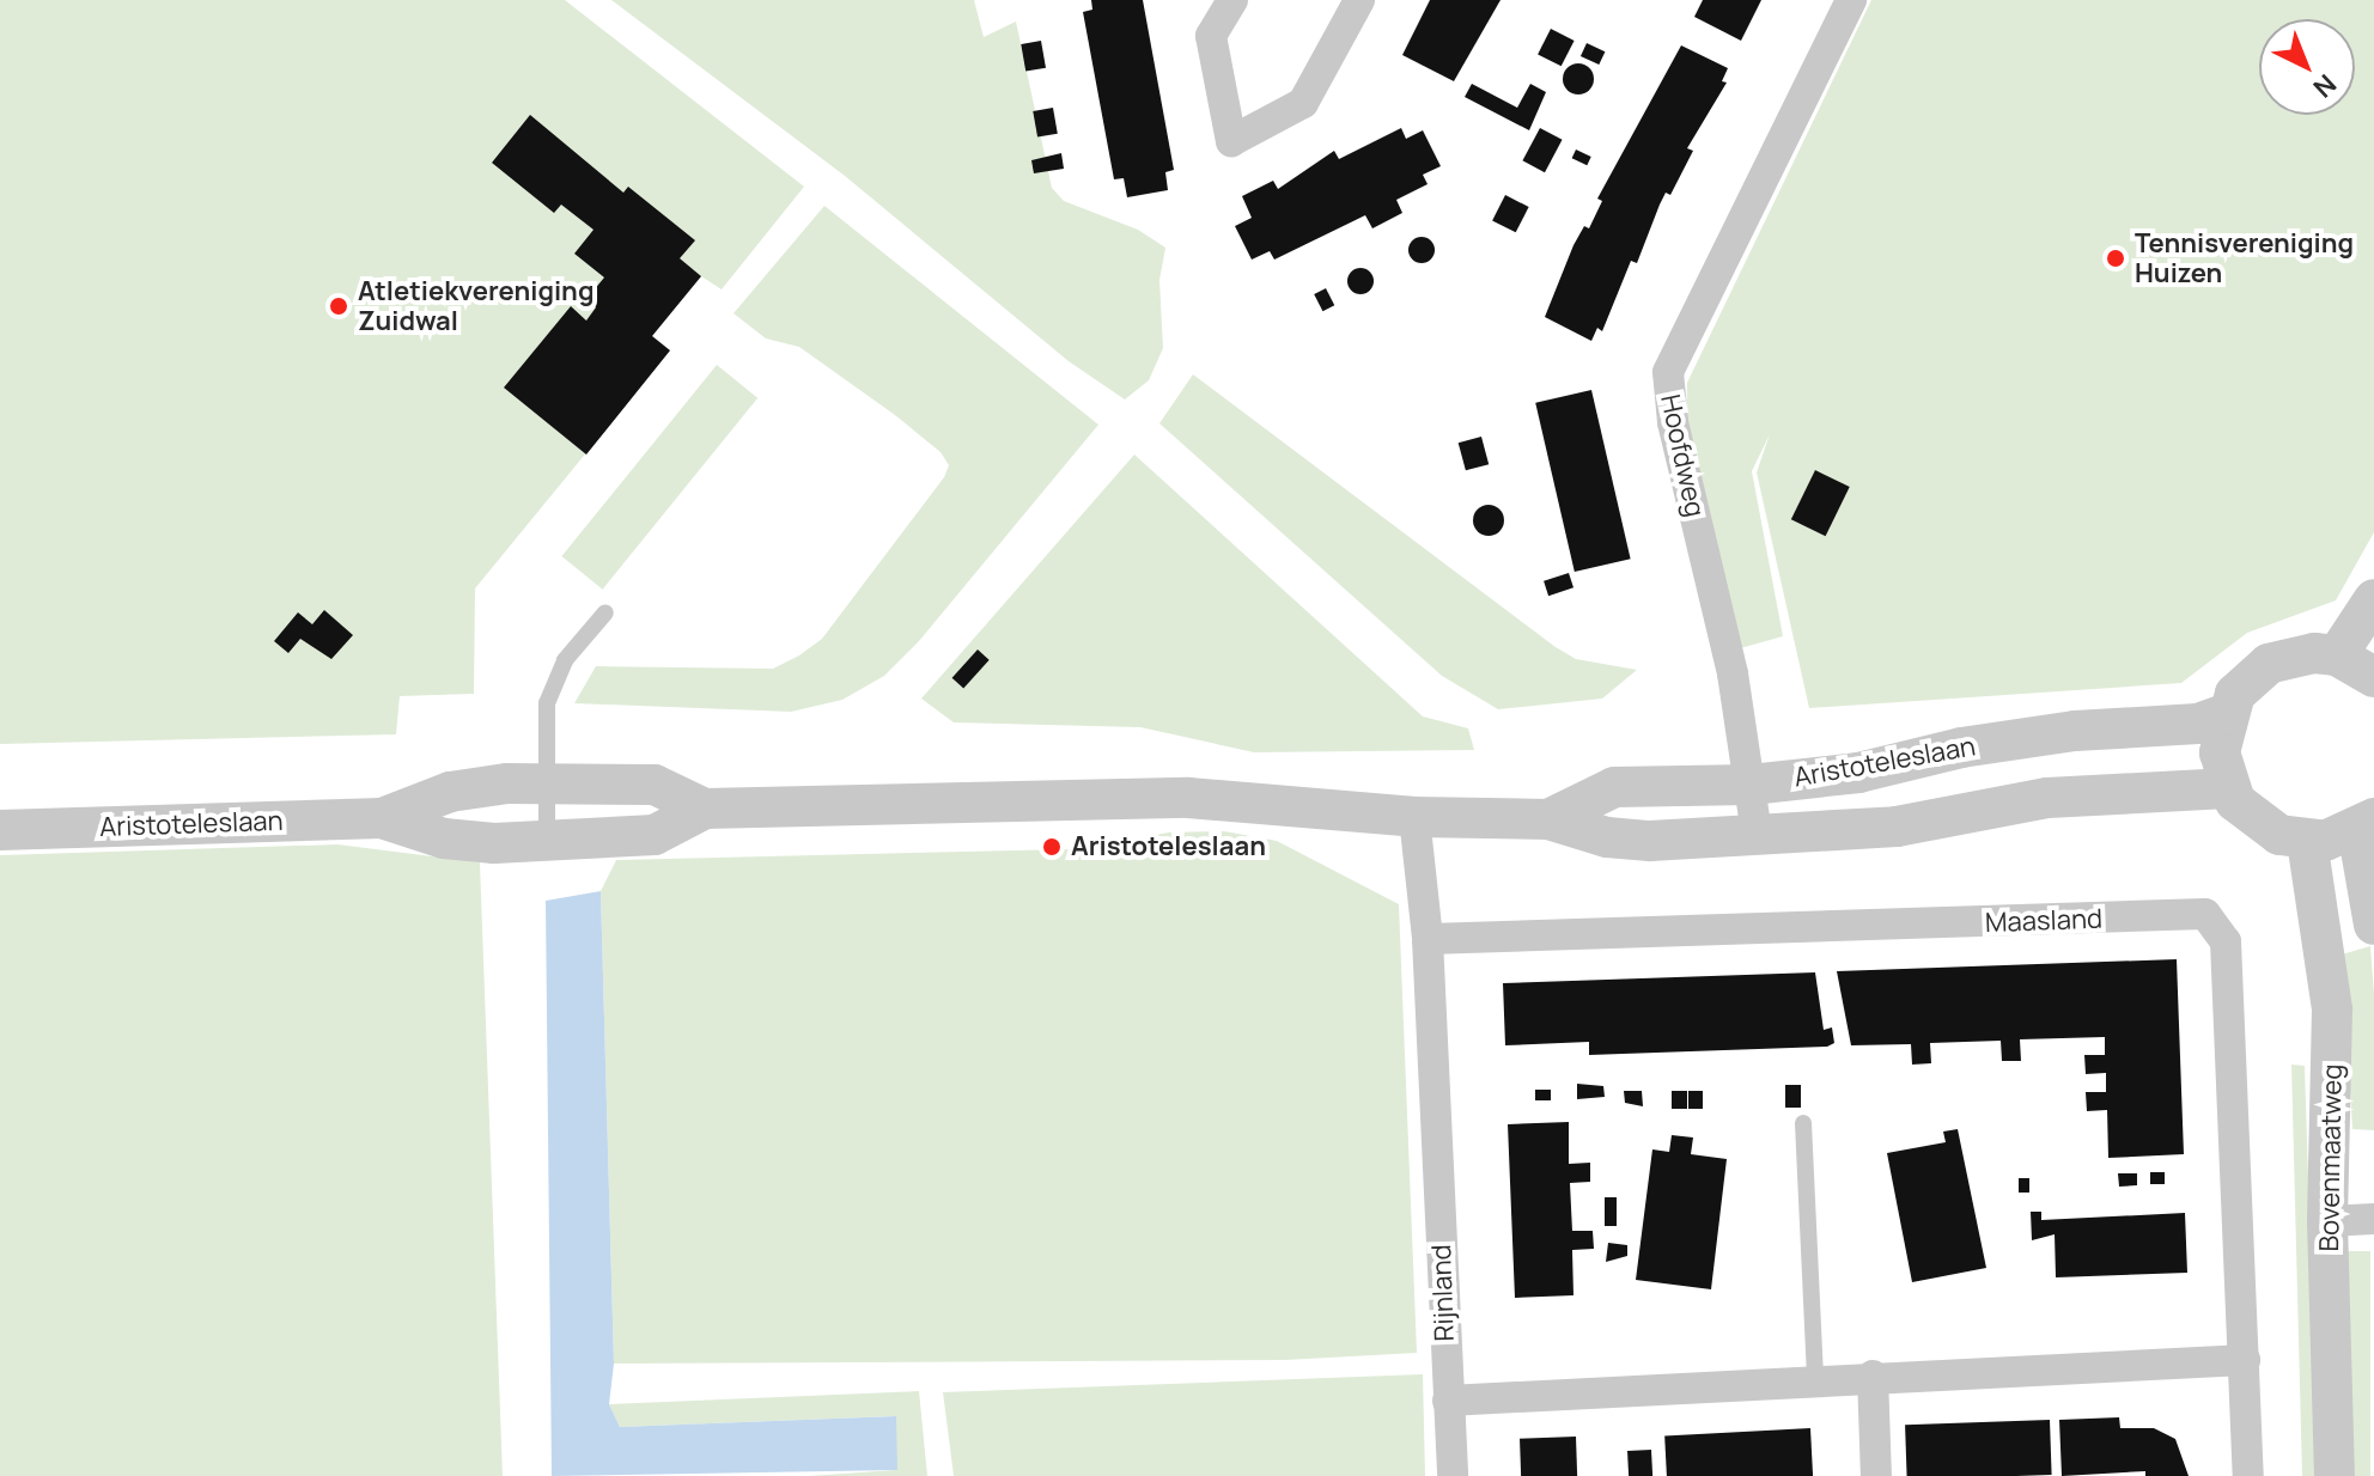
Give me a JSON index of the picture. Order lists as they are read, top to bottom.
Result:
{
  "streets": {
    "street": [
      "Hoofdweg",
      "Aristoteleslaan",
      "Maasland",
      "Bovenmaatweg",
      "Rijnland"
    ]
  },
  "crossings": [
    ["Hoofdweg", "Aristoteleslaan"],
    ["Aristoteleslaan", "Rijnland"],
    ["Maasland", "Rijnland"]
  ],
  "places": ["Tennisvereniging Huizen", "Atletiekvereniging Zuidwal", "Aristoteleslaan"],
  "north": "bottom right"
}
